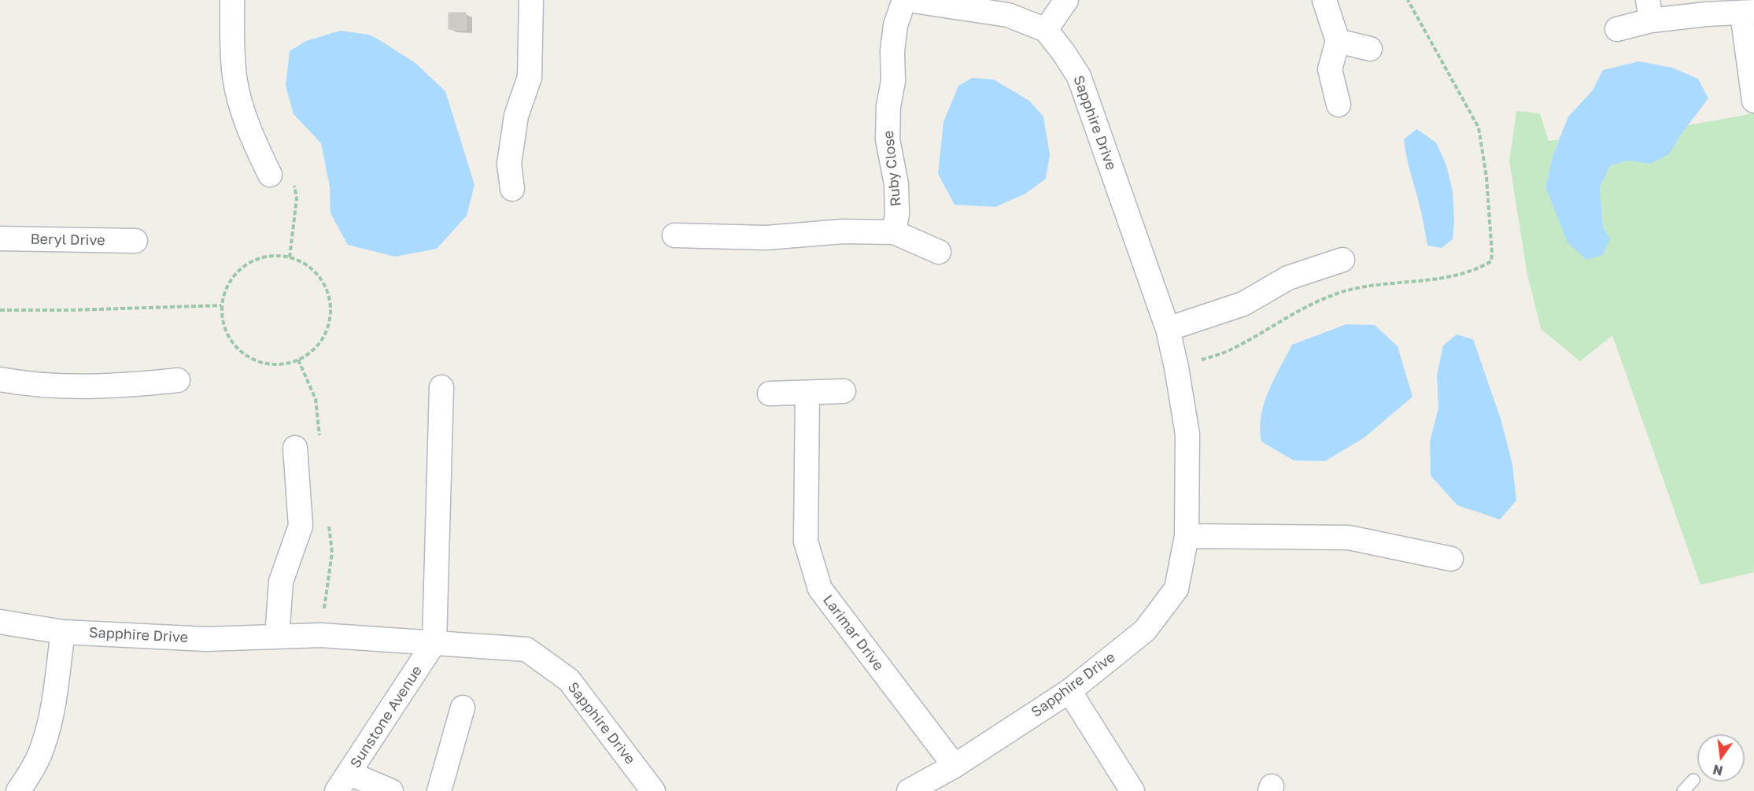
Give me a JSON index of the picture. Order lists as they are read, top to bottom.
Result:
{
  "streets": {
    "street": [
      "Sapphire Drive",
      "Ruby Close",
      "Beryl Drive",
      "Larimar Drive",
      "Sunstone Avenue"
    ]
  },
  "crossings": [
    ["Sapphire Drive", "Larimar Drive"],
    ["Sapphire Drive", "Sunstone Avenue"]
  ],
  "north": "bottom"
}
